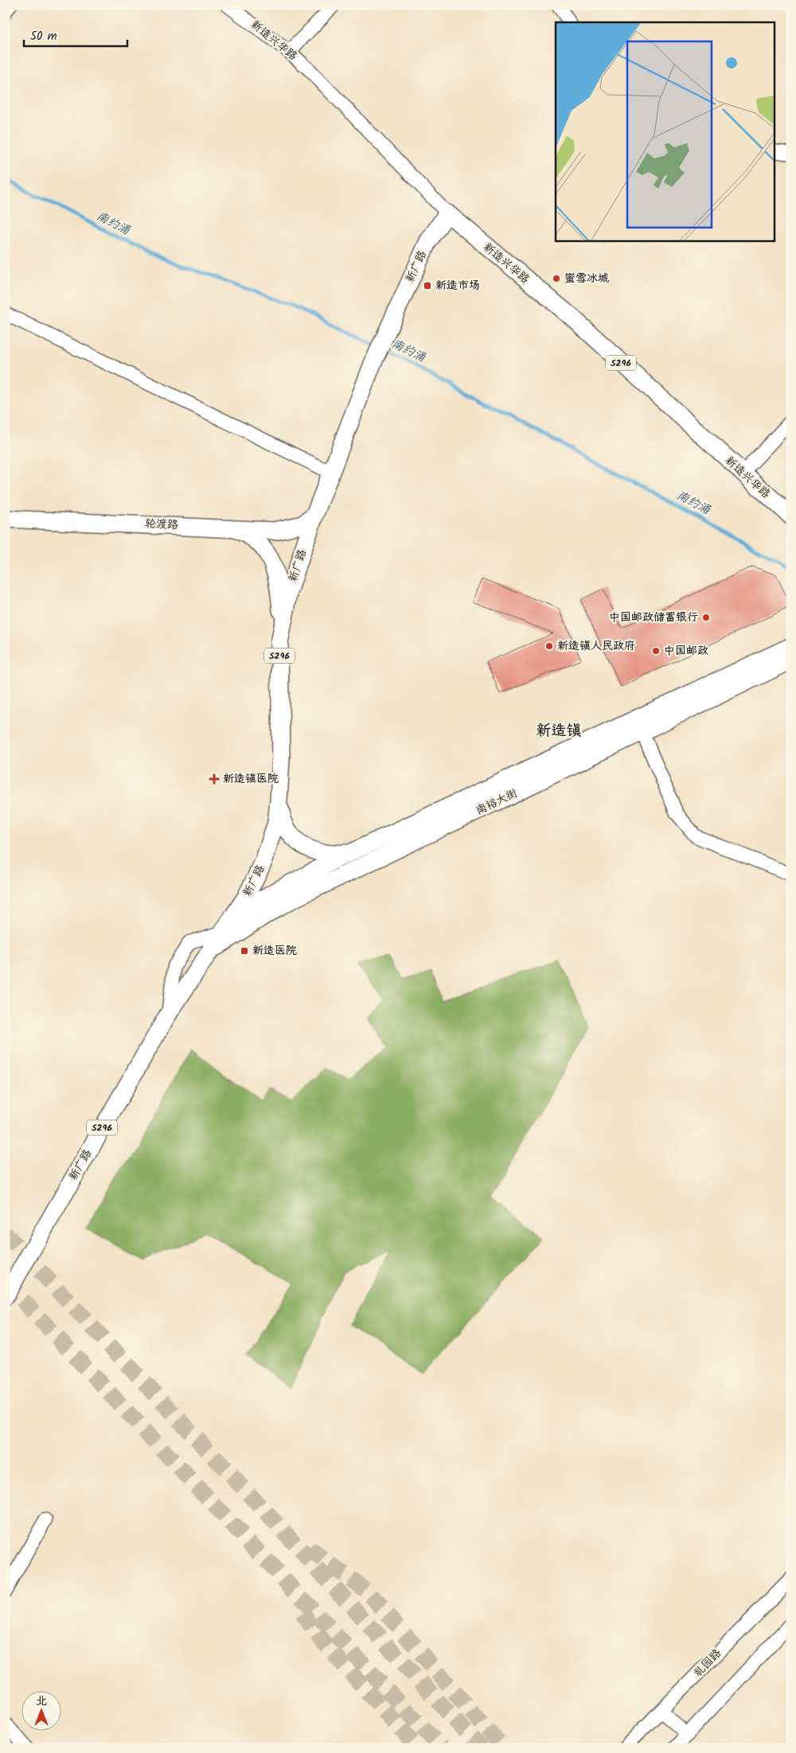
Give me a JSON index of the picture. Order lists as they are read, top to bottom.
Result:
{
  "streets": {
    "main road": [
      "新造兴华路",
      "新广路",
      "S296",
      "轮渡路",
      "南裕大街"
    ],
    "street": ["礼园路"]
  },
  "crossings": [
    ["新造兴华路", "新广路"],
    ["新广路", "S296"],
    ["新广路", "轮渡路"],
    ["新广路", "南裕大街"],
    ["S296", "南裕大街"]
  ],
  "districts": ["新造镇"],
  "water": ["南约涌"],
  "places": {
    "other": [
      "蜜雪冰城",
      "中国邮政储蓄银行",
      "新造镇人民政府",
      "中国邮政"
    ],
    "transit": ["新造市场", "新造医院"],
    "health": ["新造镇医院"]
  },
  "scale_bar": "50 m",
  "north": "top"
}
